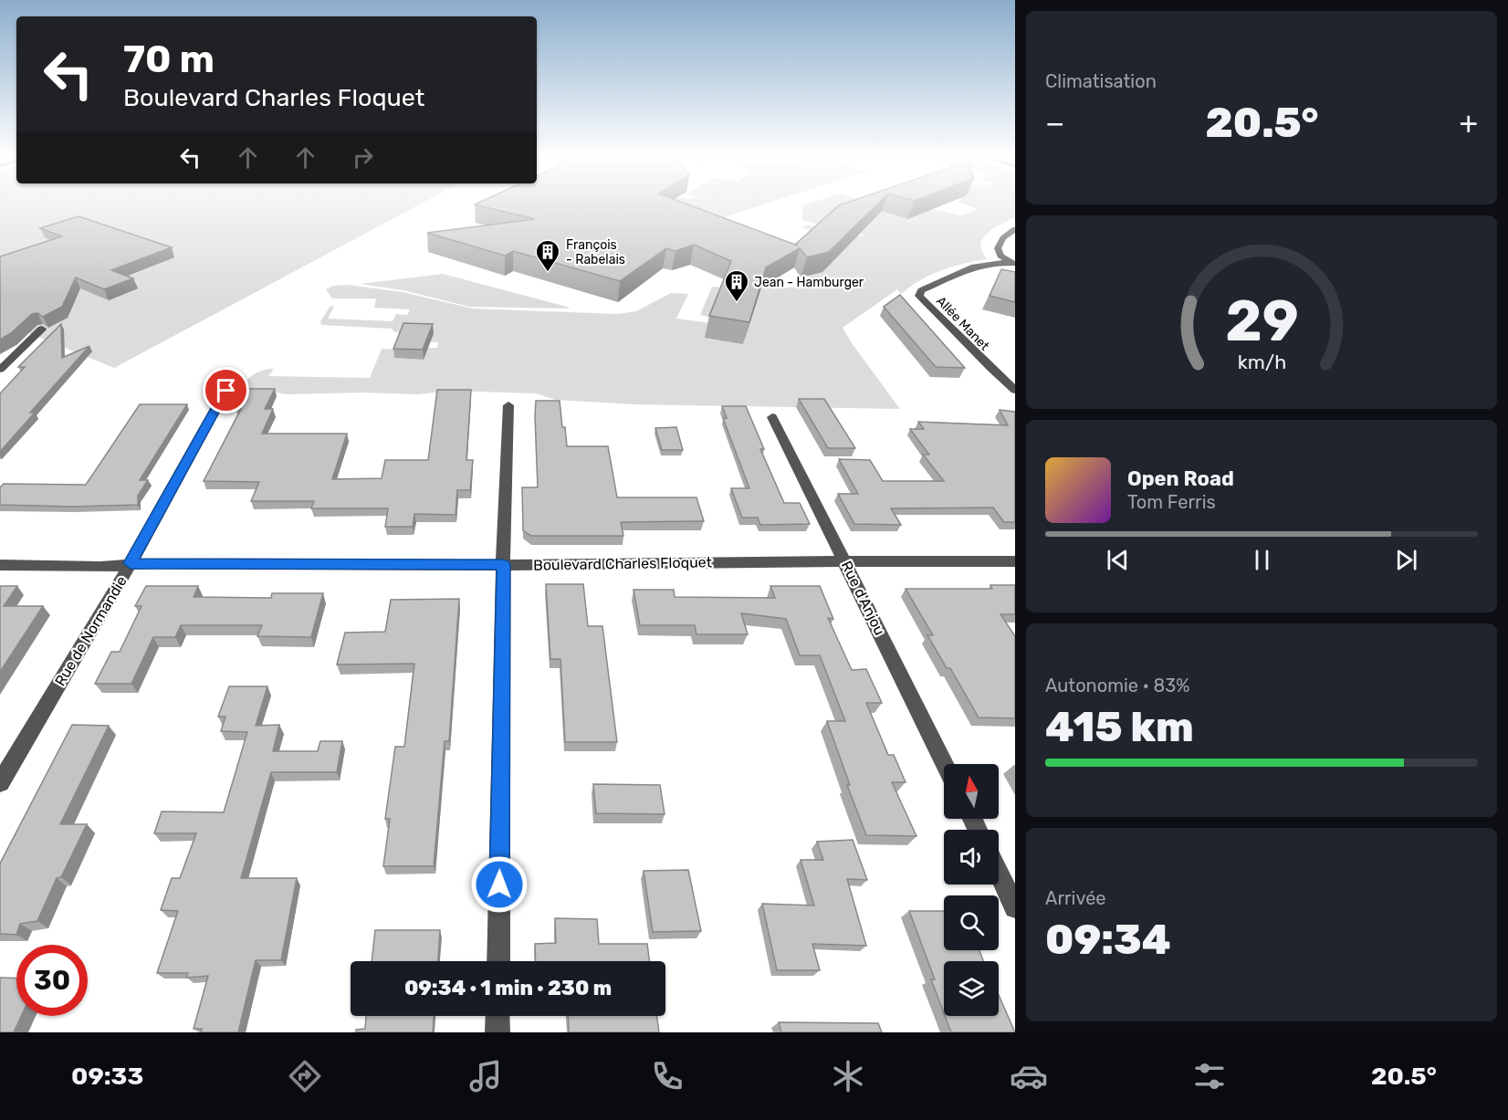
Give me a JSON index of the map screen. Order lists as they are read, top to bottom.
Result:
{
  "streets": {
    "street": [
      "Allée Manet",
      "Boulevard Charles Floquet",
      "Rue d'Anjou",
      "Rue de Normandie"
    ]
  },
  "crossings": [
    ["Boulevard Charles Floquet", "Rue d'Anjou"],
    ["Boulevard Charles Floquet", "Rue de Normandie"]
  ],
  "places": {
    "building": ["François - Rabelais", "Jean - Hamburger"]
  },
  "north": "top",
  "page": {
    "tile": [
      "Climatisation",
      ["Autonomie · 83%", "415 km"],
      ["Arrivée", "09:34"]
    ],
    "turn": ["70 m", "Boulevard Charles Floquet"],
    "heat": ["−", "20.5°", "+"],
    "song": ["Open Road", "Tom Ferris"],
    "limit": "30",
    "trip": "09:34 · 1 min · 230 m",
    "tabs": ["09:33", "20.5°"],
    "gauge": ["29", "km/h"]
  }
}
